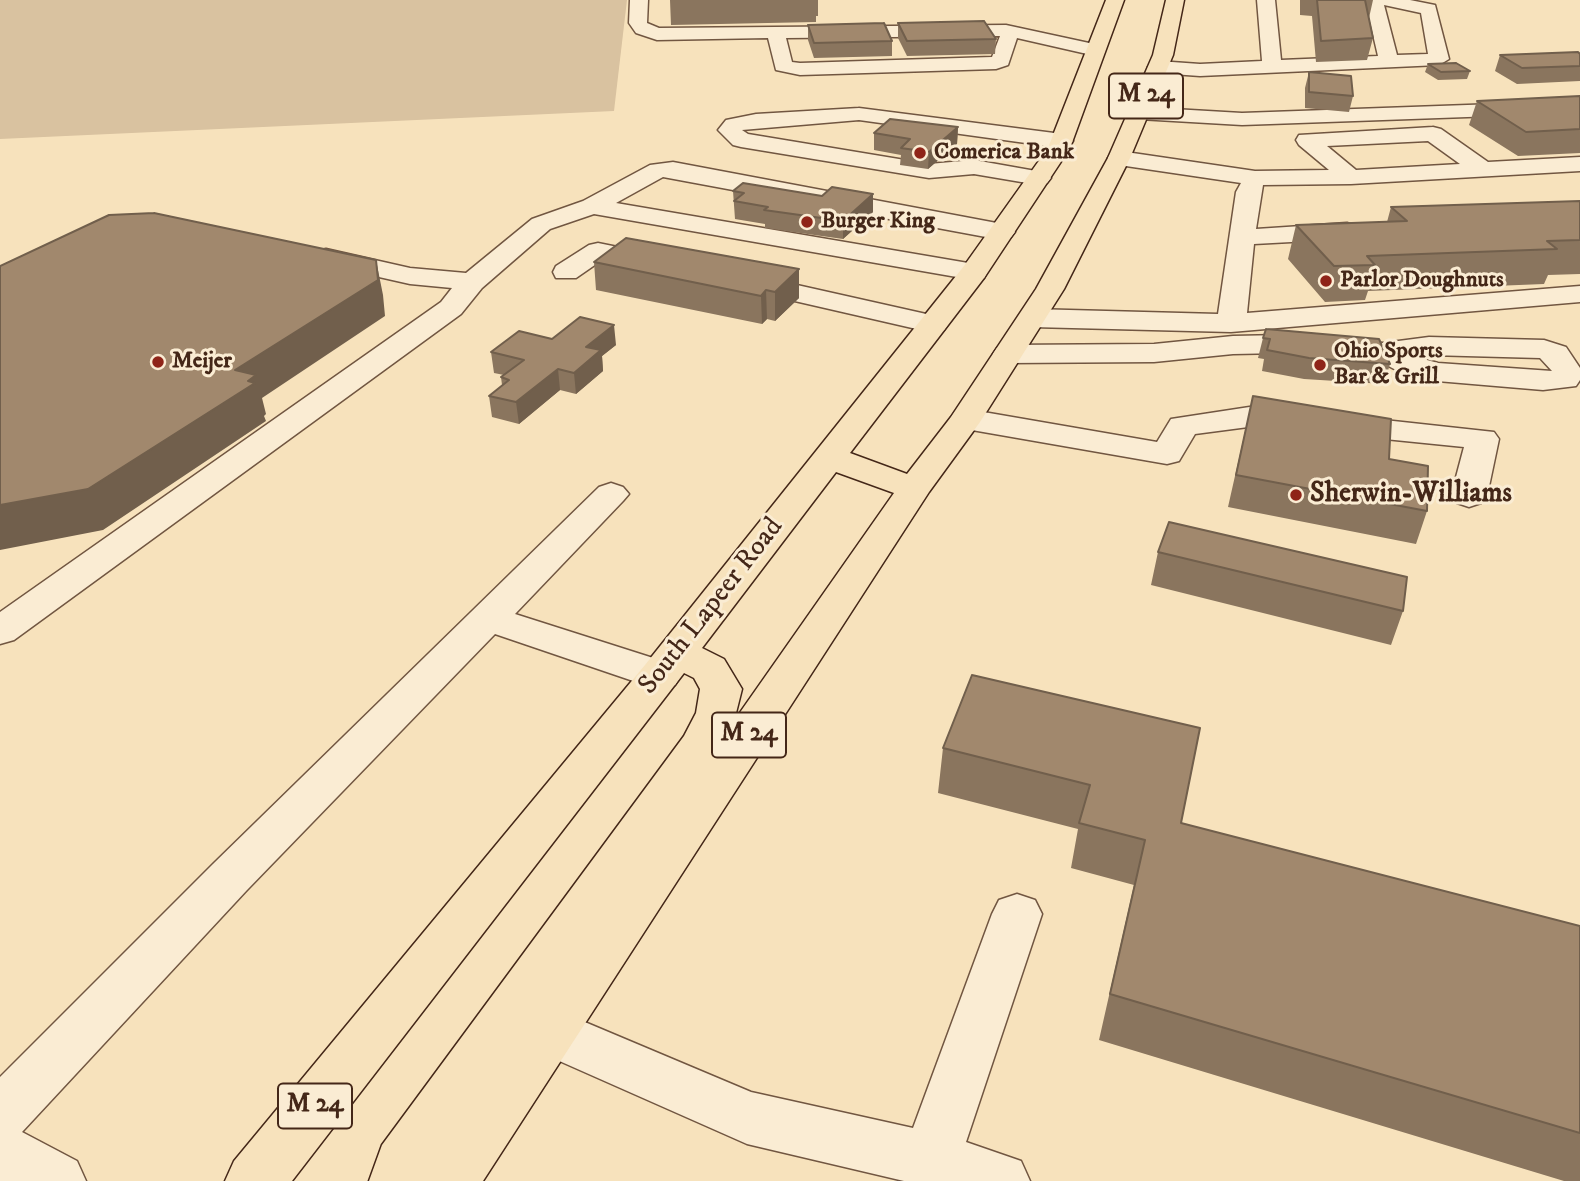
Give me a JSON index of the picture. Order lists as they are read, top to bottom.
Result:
{
  "streets": {
    "main road": ["M 24", "South Lapeer Road"]
  },
  "places": [
    "Comerica Bank",
    "Burger King",
    "Parlor Doughnuts",
    "Meijer",
    "Ohio Sports Bar & Grill",
    "Sherwin-Williams"
  ]
}
